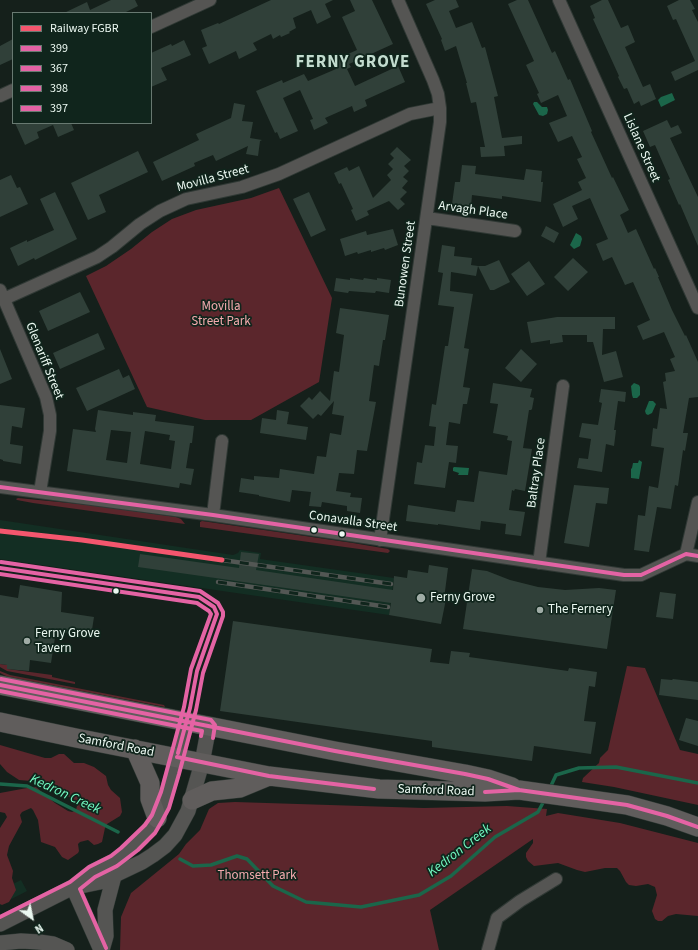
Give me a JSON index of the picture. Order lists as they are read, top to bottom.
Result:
{
  "streets": {
    "main road": ["Samford Road"],
    "street": [
      "Lislane Street",
      "Movilla Street",
      "Arvagh Place",
      "Bunowen Street",
      "Glenariff Street",
      "Baltray Place",
      "Conavalla Street"
    ]
  },
  "crossings": [
    ["Movilla Street", "Bunowen Street"],
    ["Movilla Street", "Glenariff Street"],
    ["Arvagh Place", "Bunowen Street"],
    ["Bunowen Street", "Conavalla Street"],
    ["Glenariff Street", "Conavalla Street"],
    ["Baltray Place", "Conavalla Street"]
  ],
  "districts": ["FERNY GROVE"],
  "water": ["Kedron Creek"],
  "parks": ["Movilla Street Park", "Thomsett Park"],
  "places": ["Ferny Grove", "The Fernery", "Ferny Grove Tavern"],
  "lines": [
    "transit line 367",
    "rail line FGBR",
    "transit line 397",
    "transit line 399",
    "transit line 398"
  ],
  "legend": [
    "Railway FGBR",
    "399",
    "367",
    "398",
    "397"
  ],
  "north": "bottom right"
}
